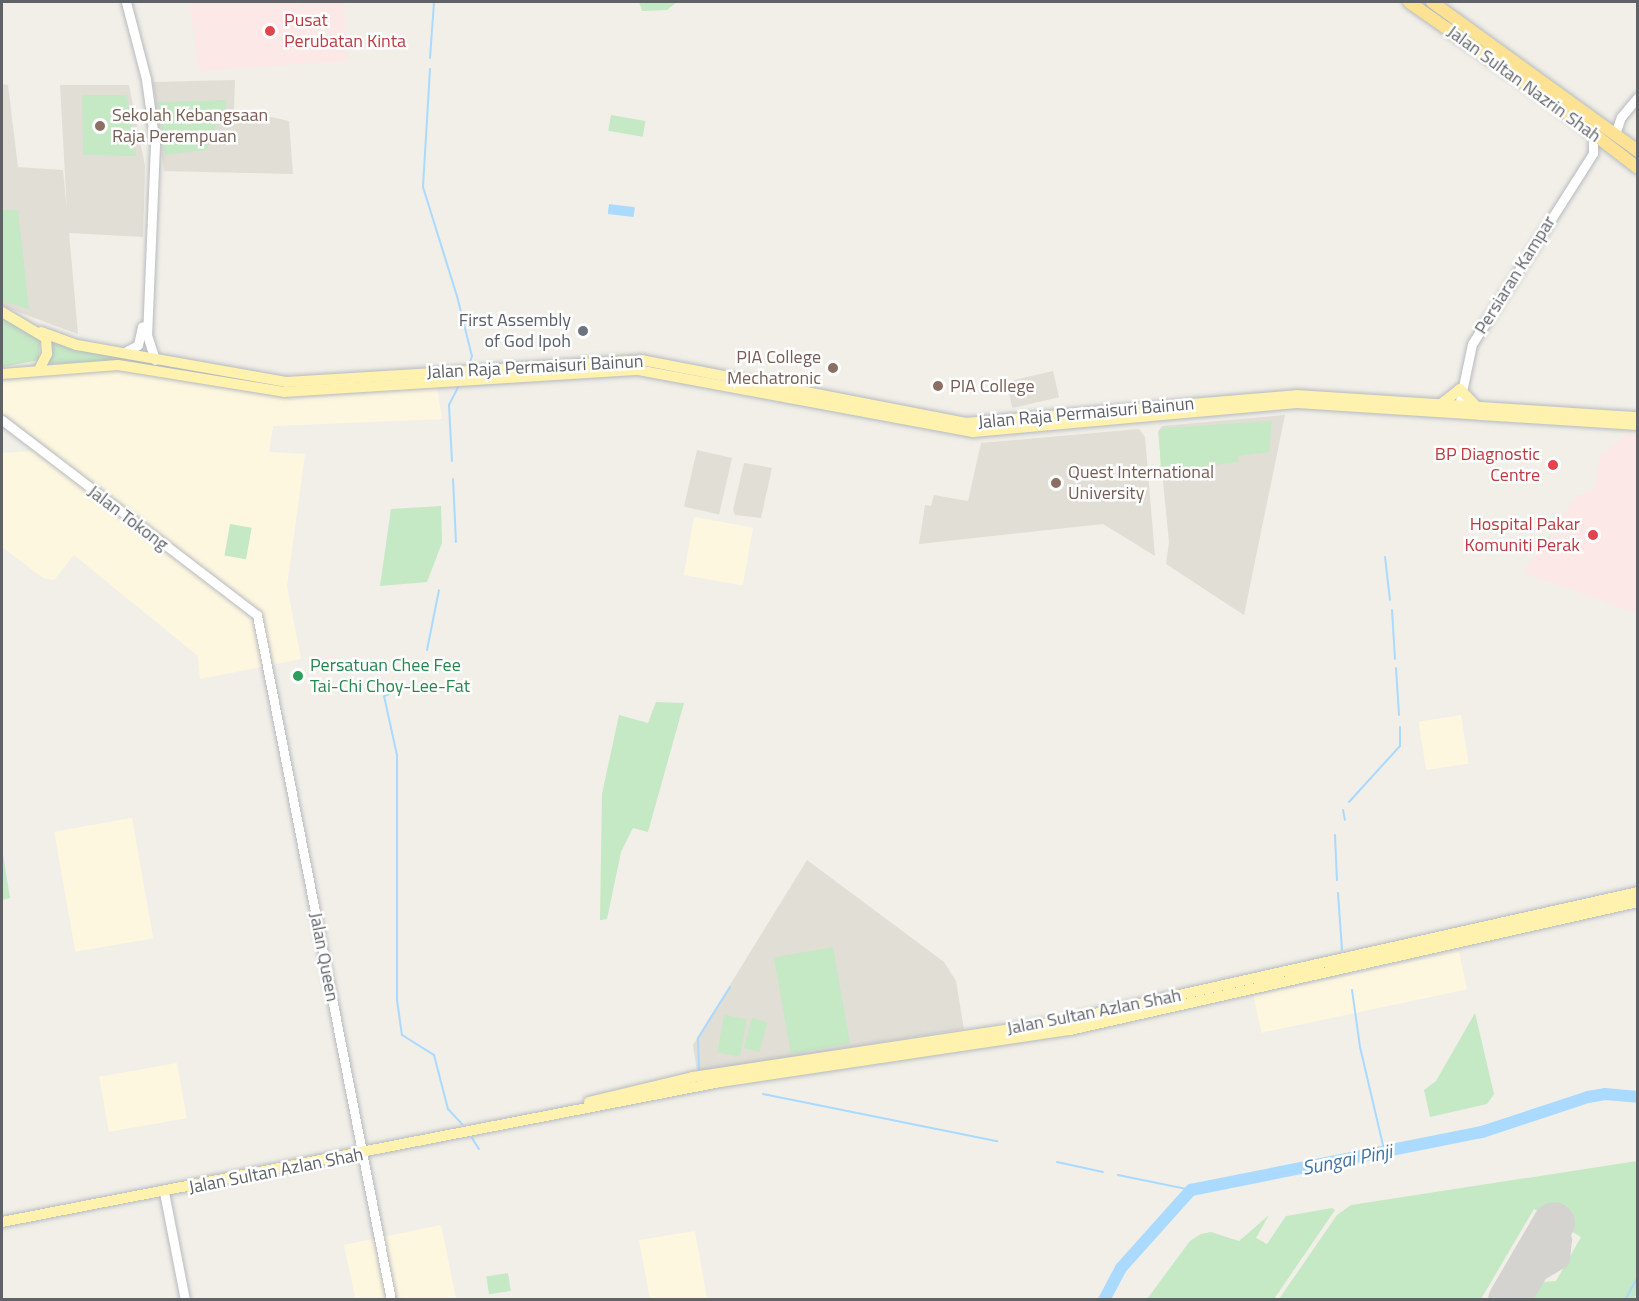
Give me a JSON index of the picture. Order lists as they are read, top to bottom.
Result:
{
  "streets": {
    "highway": ["Jalan Sultan Nazrin Shah"],
    "main road": [
      "Persiaran Kampar",
      "Jalan Raja Permaisuri Bainun",
      "Jalan Tokong",
      "Jalan Queen",
      "Jalan Sultan Azlan Shah"
    ]
  },
  "crossings": [
    ["Persiaran Kampar", "Jalan Raja Permaisuri Bainun"],
    ["Jalan Tokong", "Jalan Queen"],
    ["Jalan Queen", "Jalan Sultan Azlan Shah"]
  ],
  "water": ["Sungai Pinji"],
  "places": [
    "Pusat Perubatan Kinta",
    "Sekolah Kebangsaan Raja Perempuan",
    "First Assembly of God Ipoh",
    "PIA College Mechatronic",
    "PIA College",
    "BP Diagnostic Centre",
    "Quest International University",
    "Hospital Pakar Komuniti Perak",
    "Persatuan Chee Fee Tai-Chi Choy-Lee-Fat"
  ]
}
